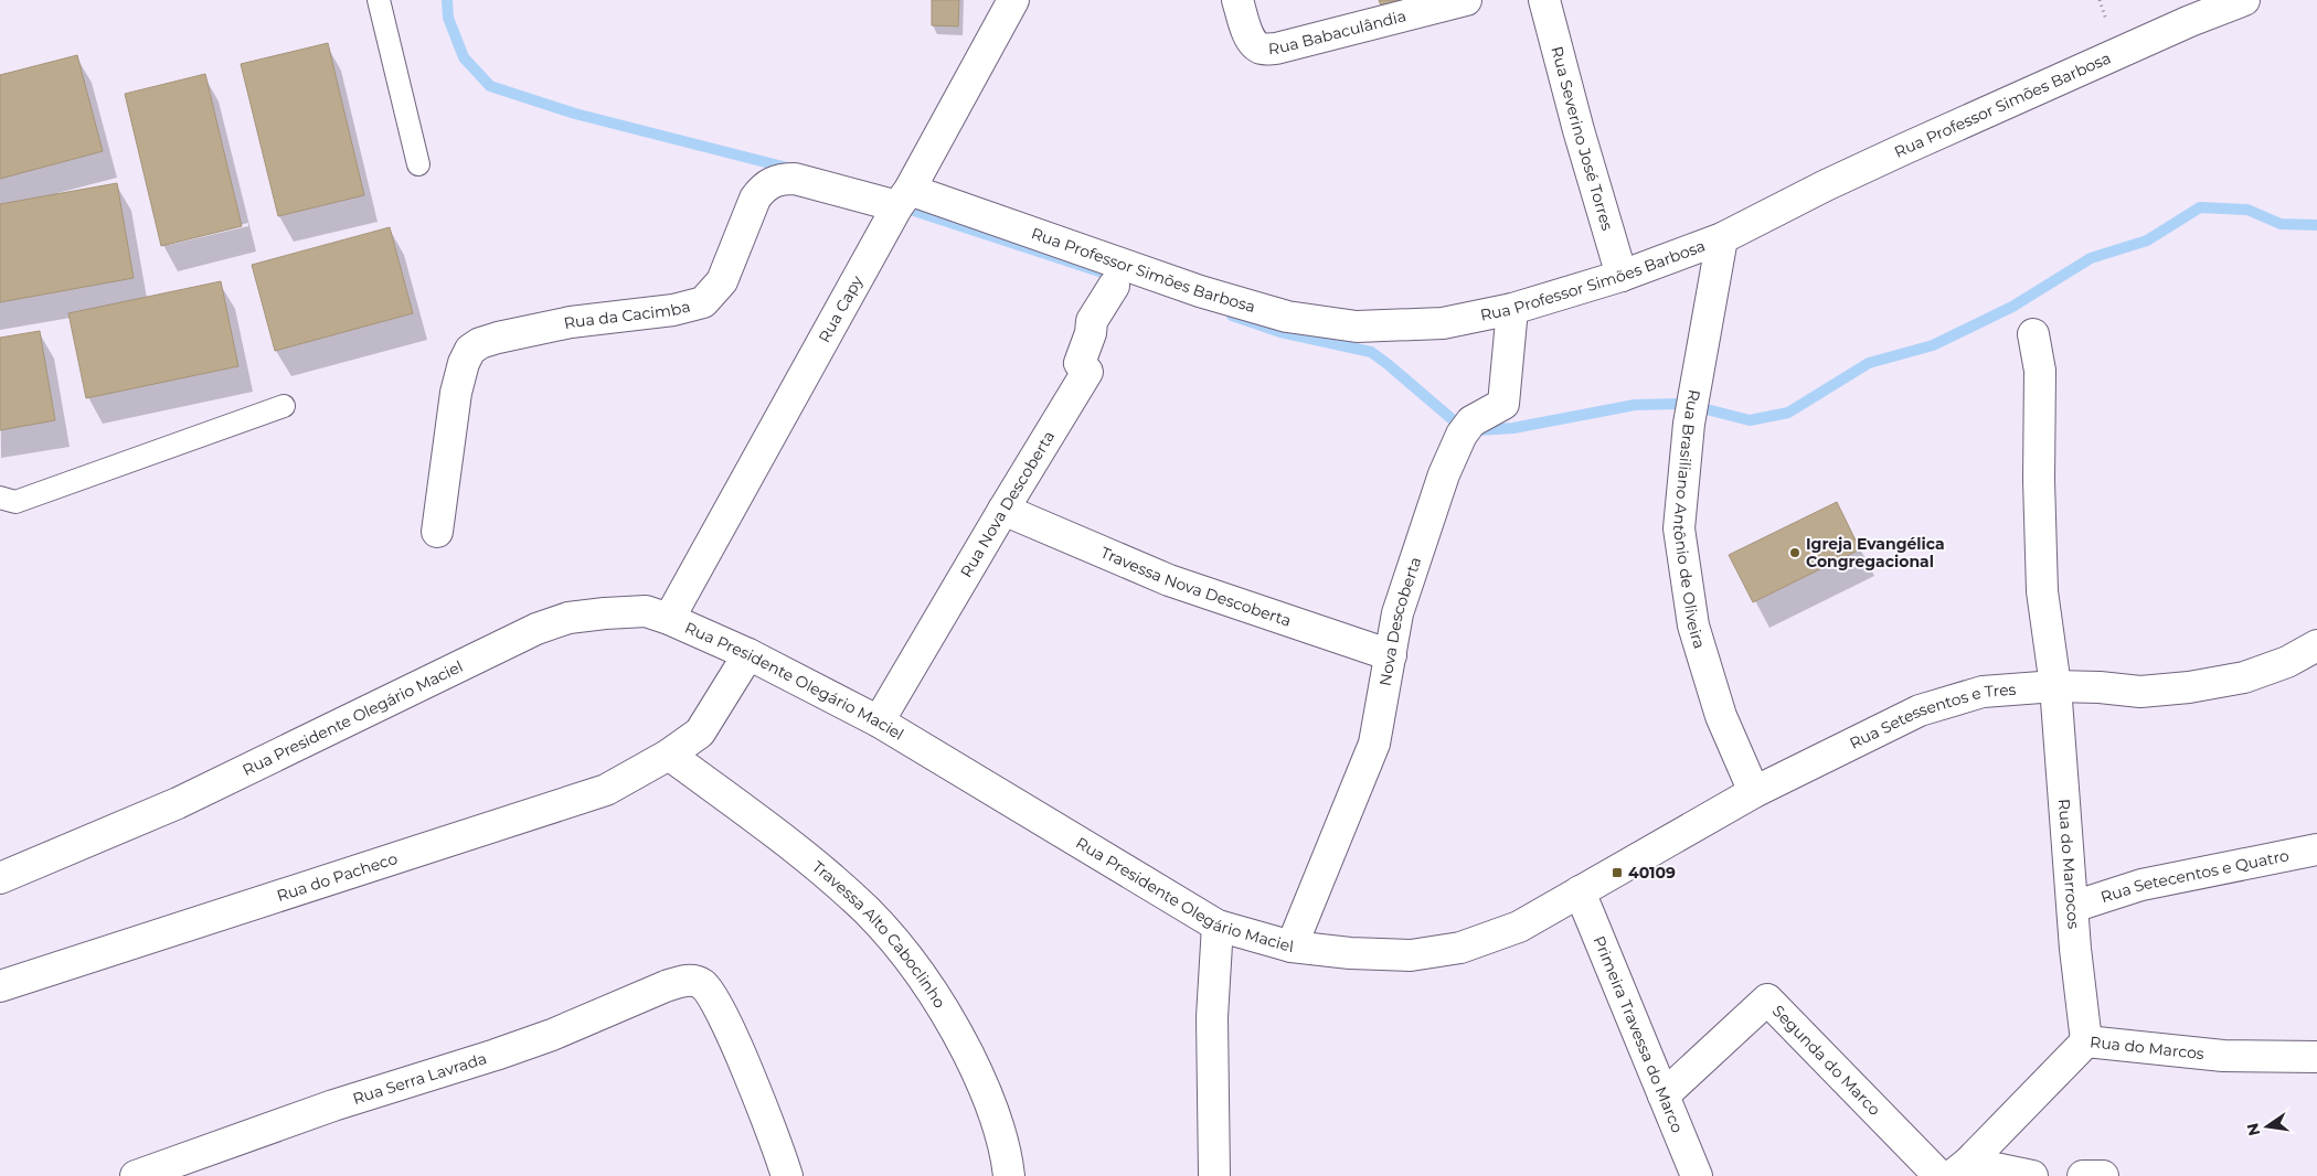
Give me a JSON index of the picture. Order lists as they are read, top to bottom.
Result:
{
  "streets": {
    "street": [
      "Rua Babaculândia",
      "Rua Professor Simões Barbosa",
      "Rua Severino José Torres",
      "Rua Capy",
      "Rua da Cacimba",
      "Rua Nova Descoberta",
      "Rua Brasiliano Antônio de Oliveira",
      "Travessa Nova Descoberta",
      "Nova Descoberta",
      "Rua Presidente Olegário Maciel",
      "Rua Setessentos e Tres",
      "Rua do Marrocos",
      "Rua do Pacheco",
      "Rua Setecentos e Quatro",
      "Travessa Alto Caboclinho",
      "Primeira Travessa do Marco",
      "Rua do Marcos",
      "Segunda do Marco",
      "Rua Serra Lavrada"
    ]
  },
  "crossings": [
    ["Rua Professor Simões Barbosa", "Rua Severino José Torres"],
    ["Rua Professor Simões Barbosa", "Rua Capy"],
    ["Rua Professor Simões Barbosa", "Rua da Cacimba"],
    ["Rua Professor Simões Barbosa", "Rua Brasiliano Antônio de Oliveira"],
    ["Rua Professor Simões Barbosa", "Nova Descoberta"],
    ["Rua Capy", "Rua da Cacimba"],
    ["Rua Capy", "Rua Presidente Olegário Maciel"],
    ["Rua Nova Descoberta", "Travessa Nova Descoberta"],
    ["Rua Nova Descoberta", "Rua Presidente Olegário Maciel"],
    ["Rua Brasiliano Antônio de Oliveira", "Rua Setessentos e Tres"],
    ["Travessa Nova Descoberta", "Nova Descoberta"],
    ["Nova Descoberta", "Rua Presidente Olegário Maciel"],
    ["Rua Presidente Olegário Maciel", "Rua Setessentos e Tres"],
    ["Rua Presidente Olegário Maciel", "Rua do Pacheco"],
    ["Rua Presidente Olegário Maciel", "Primeira Travessa do Marco"],
    ["Rua Setessentos e Tres", "Rua do Marrocos"],
    ["Rua Setessentos e Tres", "Primeira Travessa do Marco"],
    ["Rua do Marrocos", "Rua Setecentos e Quatro"],
    ["Rua do Marrocos", "Rua do Marcos"],
    ["Rua do Pacheco", "Travessa Alto Caboclinho"],
    ["Primeira Travessa do Marco", "Segunda do Marco"]
  ],
  "places": {
    "other": ["Igreja Evangélica Congregacional"],
    "transit": ["40109"]
  },
  "north": "left"
}
